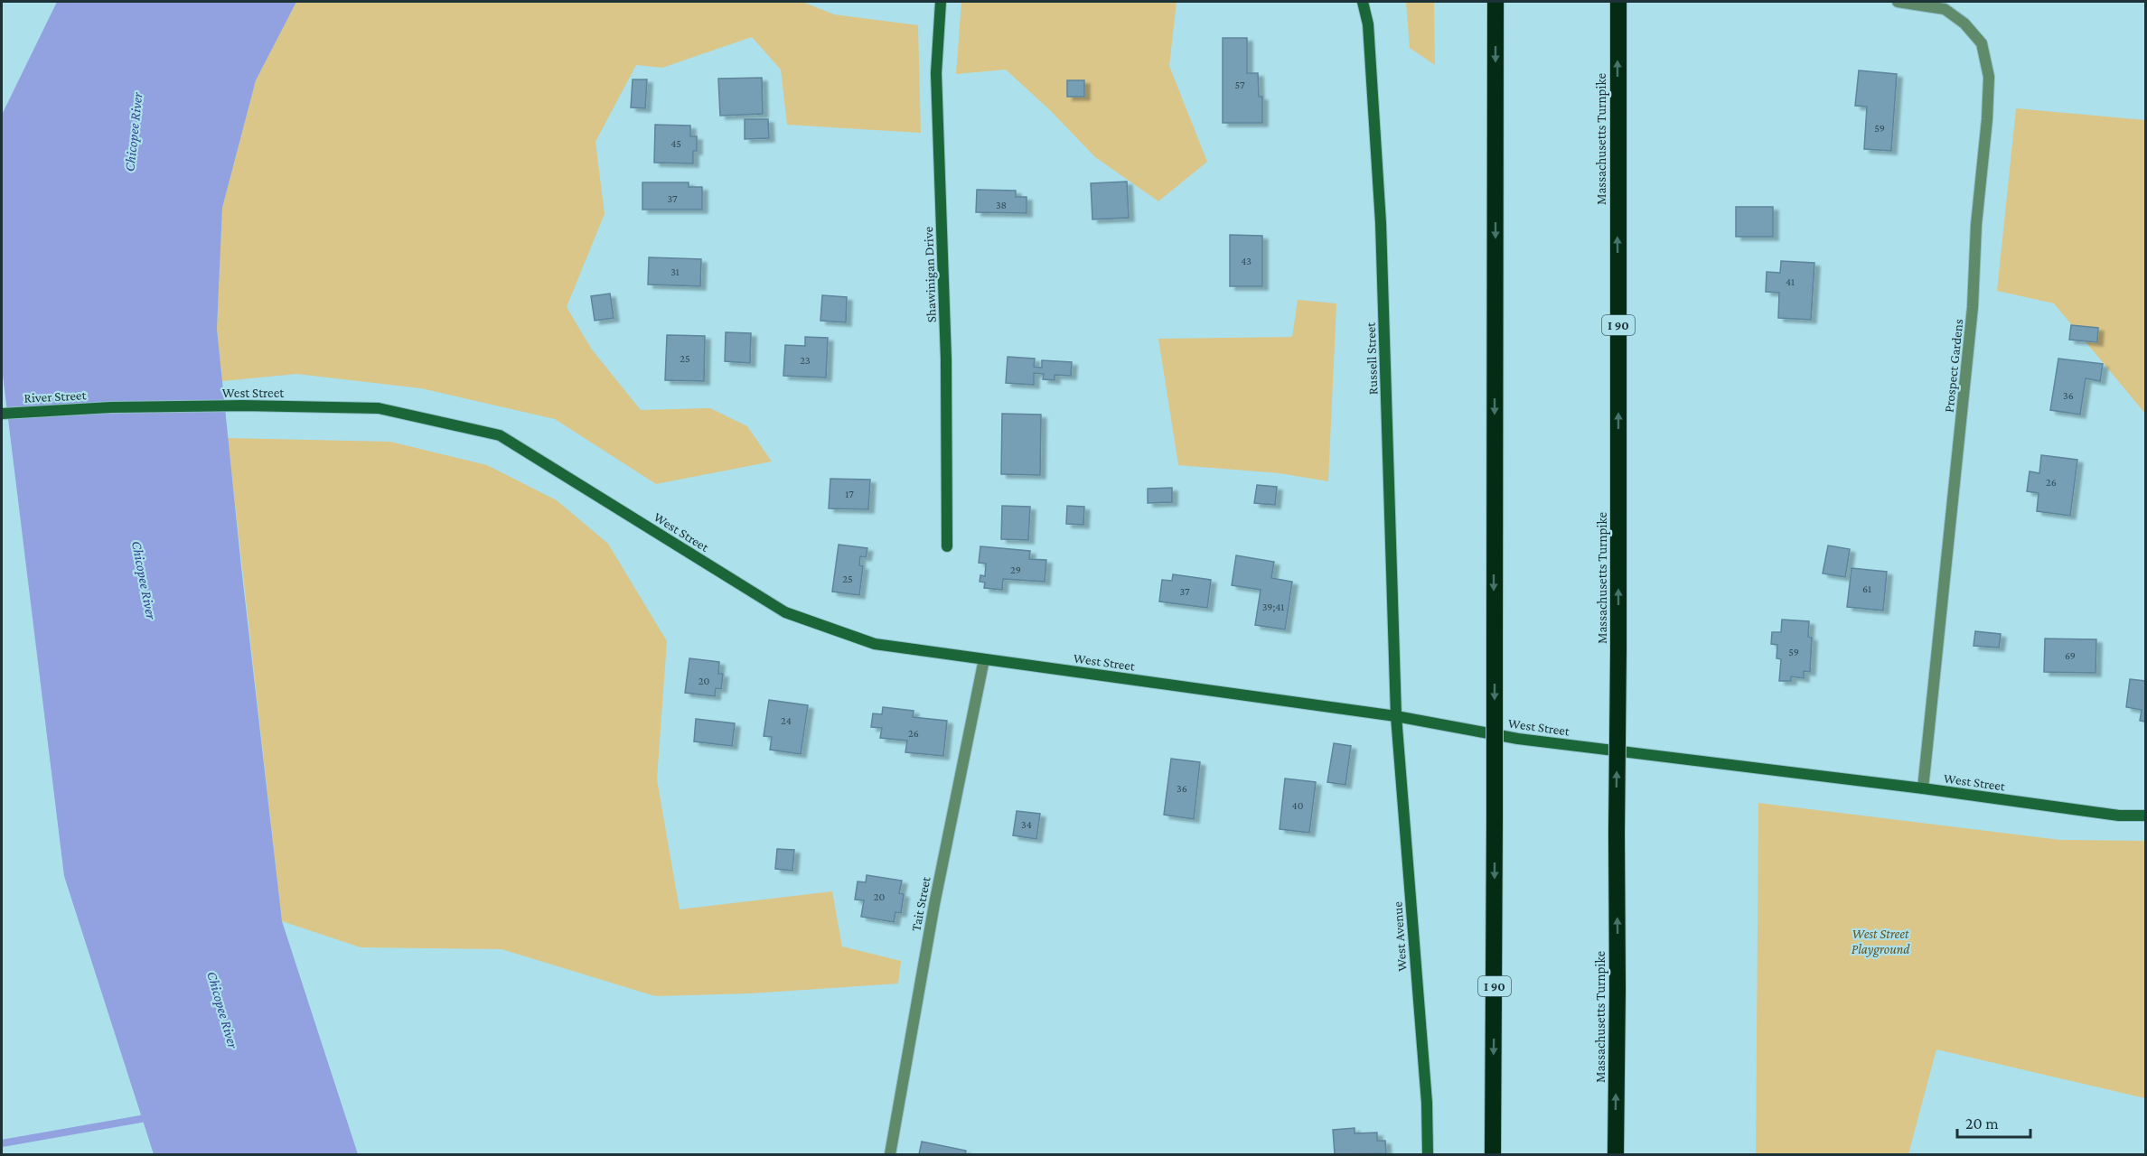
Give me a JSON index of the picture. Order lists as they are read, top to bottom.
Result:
{
  "streets": {
    "highway": ["Massachusetts Turnpike", "I 90"],
    "main road": [
      "Shawinigan Drive",
      "Russell Street",
      "West Street",
      "River Street",
      "West Avenue"
    ],
    "street": ["Prospect Gardens", "Tait Street"]
  },
  "crossings": [
    ["Russell Street", "West Street"],
    ["Russell Street", "West Avenue"],
    ["Prospect Gardens", "West Street"],
    ["West Street", "River Street"],
    ["West Street", "Tait Street"],
    ["West Street", "West Avenue"]
  ],
  "water": ["Chicopee River"],
  "parks": ["West Street Playground"],
  "house_numbers": [
    "57",
    "59",
    "45",
    "37",
    "38",
    "43",
    "31",
    "41",
    "25",
    "23",
    "36",
    "26",
    "17",
    "29",
    "25",
    "61",
    "37",
    "39;41",
    "59",
    "69",
    "20",
    "24",
    "26",
    "36",
    "40",
    "34",
    "20"
  ],
  "scale_bar": "20 m"
}
